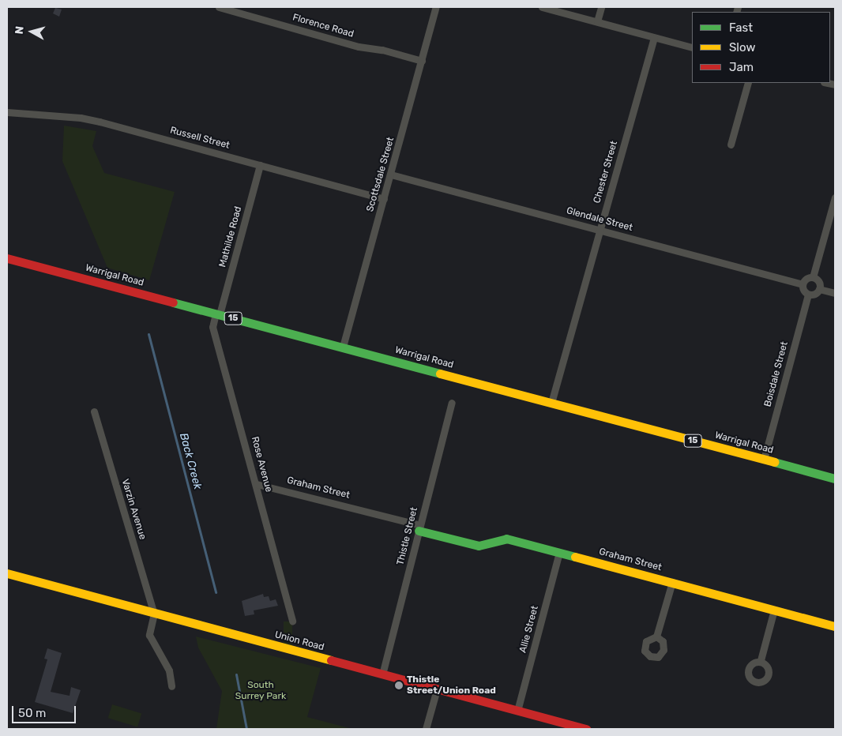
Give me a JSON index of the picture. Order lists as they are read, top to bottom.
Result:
{
  "streets": {
    "street": [
      "Florence Road",
      "Russell Street",
      "Chester Street",
      "Scottsdale Street",
      "Glendale Street",
      "Mathilde Road",
      "Warrigal Road",
      "15",
      "Boisdale Street",
      "Rose Avenue",
      "Graham Street",
      "Varzin Avenue",
      "Thistle Street",
      "Allie Street",
      "Union Road"
    ]
  },
  "crossings": [
    ["Florence Road", "Scottsdale Street"],
    ["Russell Street", "Scottsdale Street"],
    ["Russell Street", "Mathilde Road"],
    ["Chester Street", "Glendale Street"],
    ["Chester Street", "Warrigal Road"],
    ["Scottsdale Street", "Glendale Street"],
    ["Scottsdale Street", "Warrigal Road"],
    ["Glendale Street", "Boisdale Street"],
    ["Mathilde Road", "Warrigal Road"],
    ["Mathilde Road", "Rose Avenue"],
    ["Warrigal Road", "Boisdale Street"],
    ["Warrigal Road", "Rose Avenue"],
    ["Rose Avenue", "Graham Street"],
    ["Graham Street", "Thistle Street"],
    ["Graham Street", "Allie Street"],
    ["Varzin Avenue", "Union Road"],
    ["Thistle Street", "Union Road"],
    ["Allie Street", "Union Road"]
  ],
  "water": ["Back Creek"],
  "parks": ["South Surrey Park"],
  "places": ["Thistle Street/Union Road"],
  "legend": ["Fast", "Slow", "Jam"],
  "scale_bar": "50 m",
  "north": "left"
}
